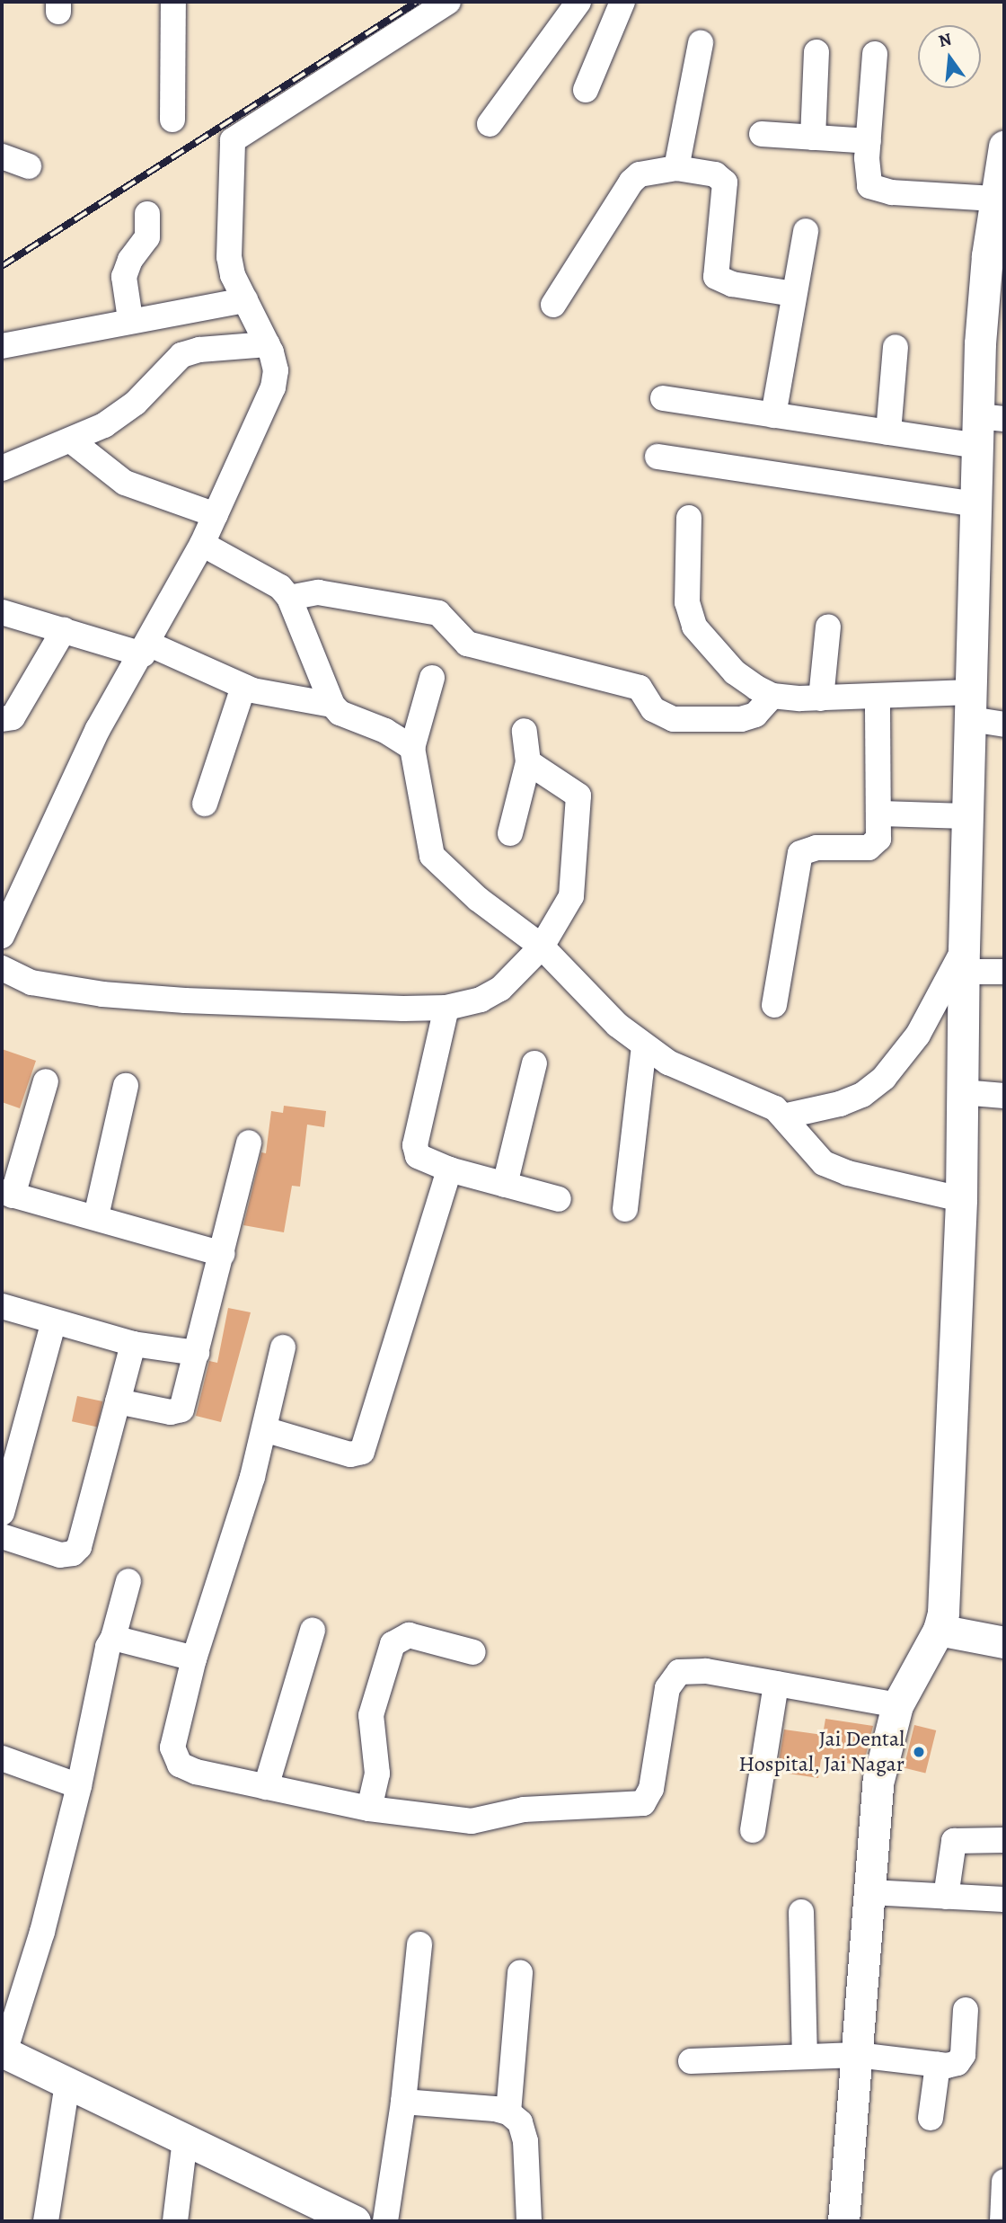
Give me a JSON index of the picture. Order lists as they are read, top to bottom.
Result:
{
  "places": ["Jai Dental Hospital, Jai Nagar"],
  "north": "top"
}
